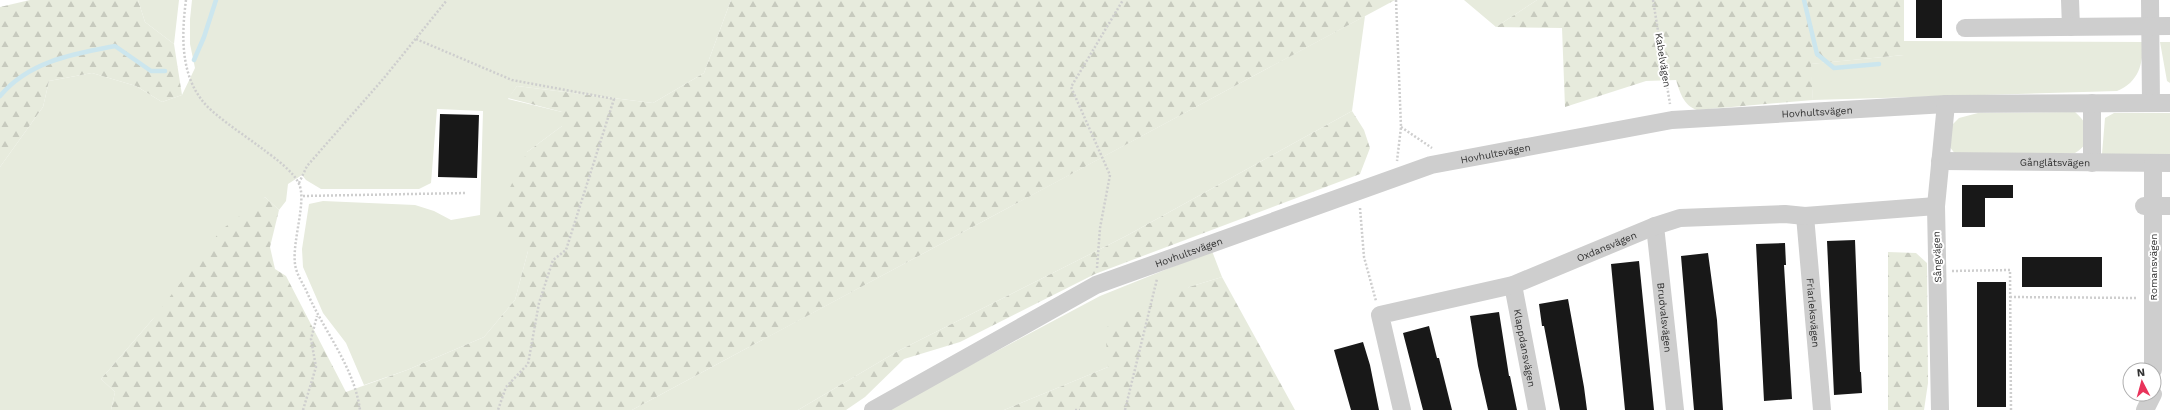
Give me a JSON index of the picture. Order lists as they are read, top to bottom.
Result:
{
  "streets": {
    "street": [
      "Hovhultsvägen",
      "Gånglåtsvägen",
      "Oxdansvägen",
      "Sångvägen",
      "Romansvägen",
      "Friarleksvägen",
      "Brudvalsvägen",
      "Klappdansvägen"
    ],
    "path": ["Kabelvägen"]
  },
  "crossings": [
    ["Kabelvägen", "Hovhultsvägen"],
    ["Hovhultsvägen", "Sångvägen"],
    ["Gånglåtsvägen", "Sångvägen"],
    ["Gånglåtsvägen", "Romansvägen"],
    ["Oxdansvägen", "Sångvägen"],
    ["Oxdansvägen", "Friarleksvägen"],
    ["Oxdansvägen", "Brudvalsvägen"],
    ["Oxdansvägen", "Klappdansvägen"]
  ],
  "north": "top"
}
